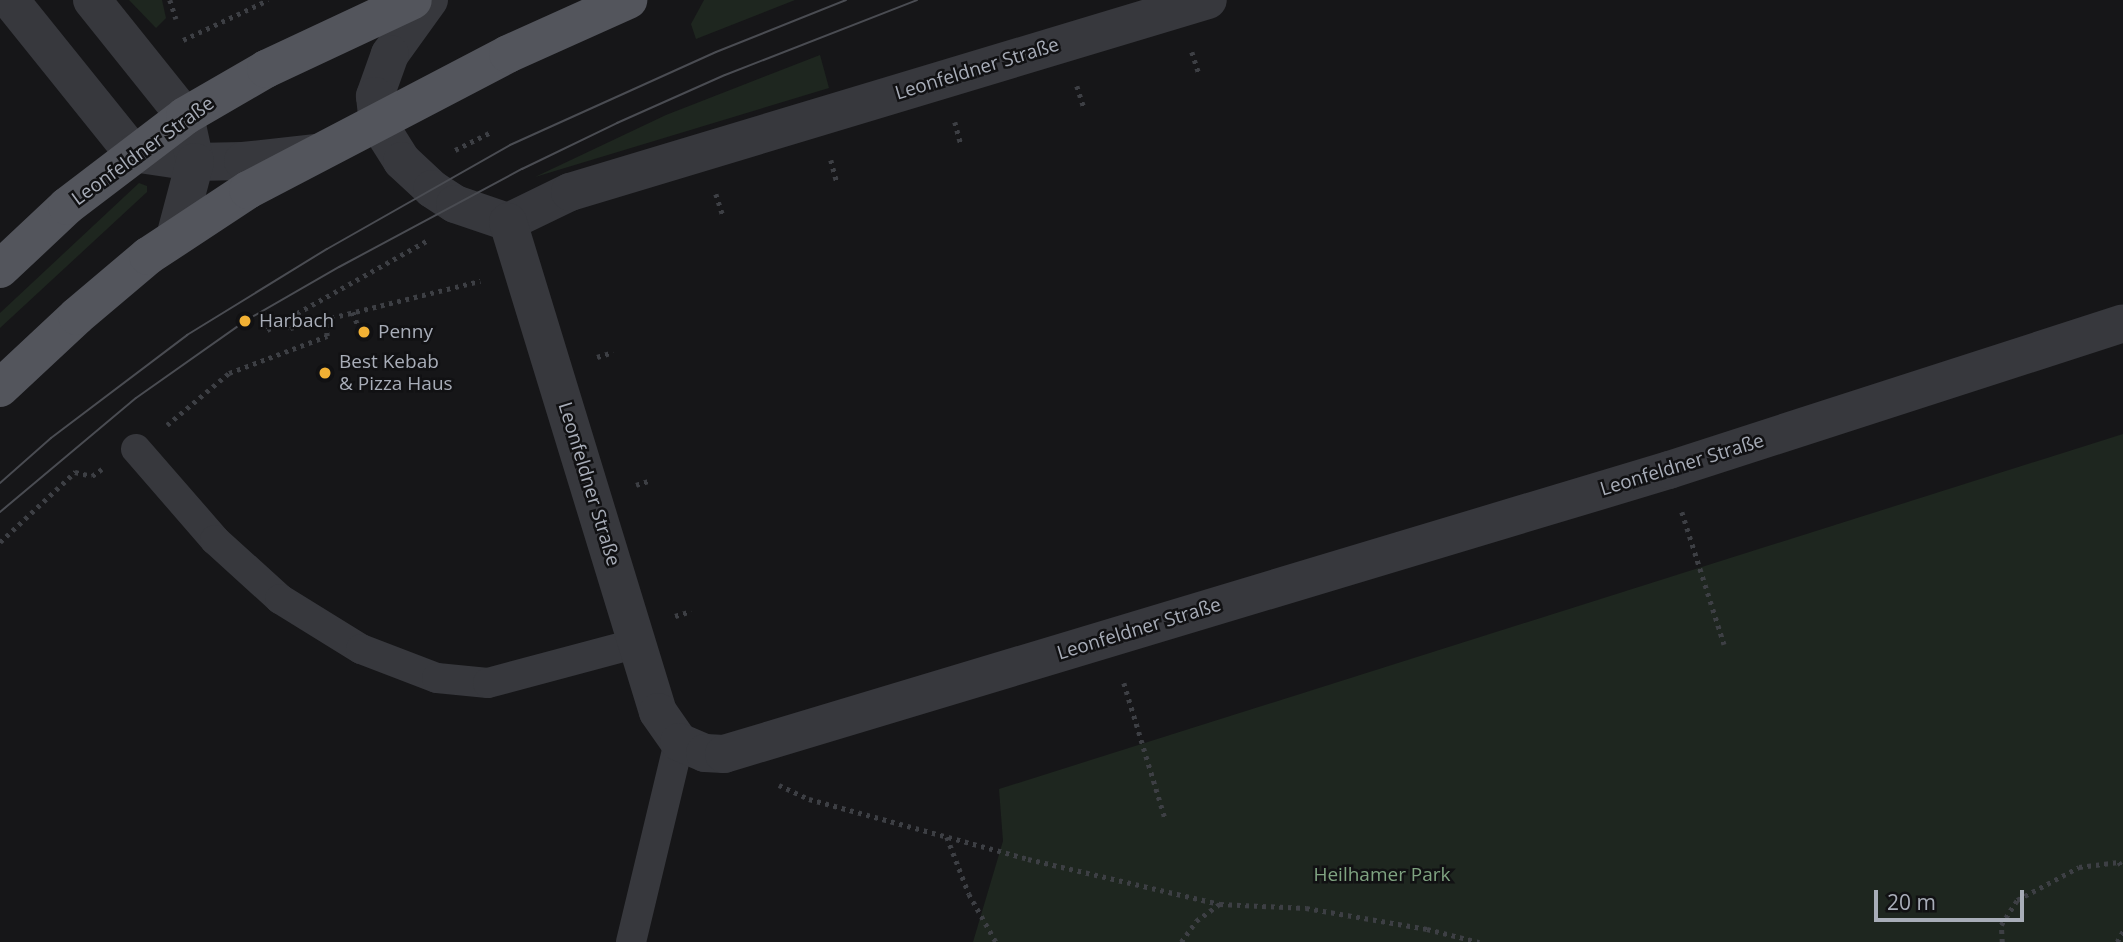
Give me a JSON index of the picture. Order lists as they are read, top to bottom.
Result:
{
  "streets": {
    "main road": ["Leonfeldner Straße"]
  },
  "parks": ["Heilhamer Park"],
  "places": ["Harbach", "Penny", "Best Kebab & Pizza Haus"],
  "scale_bar": "20 m"
}
